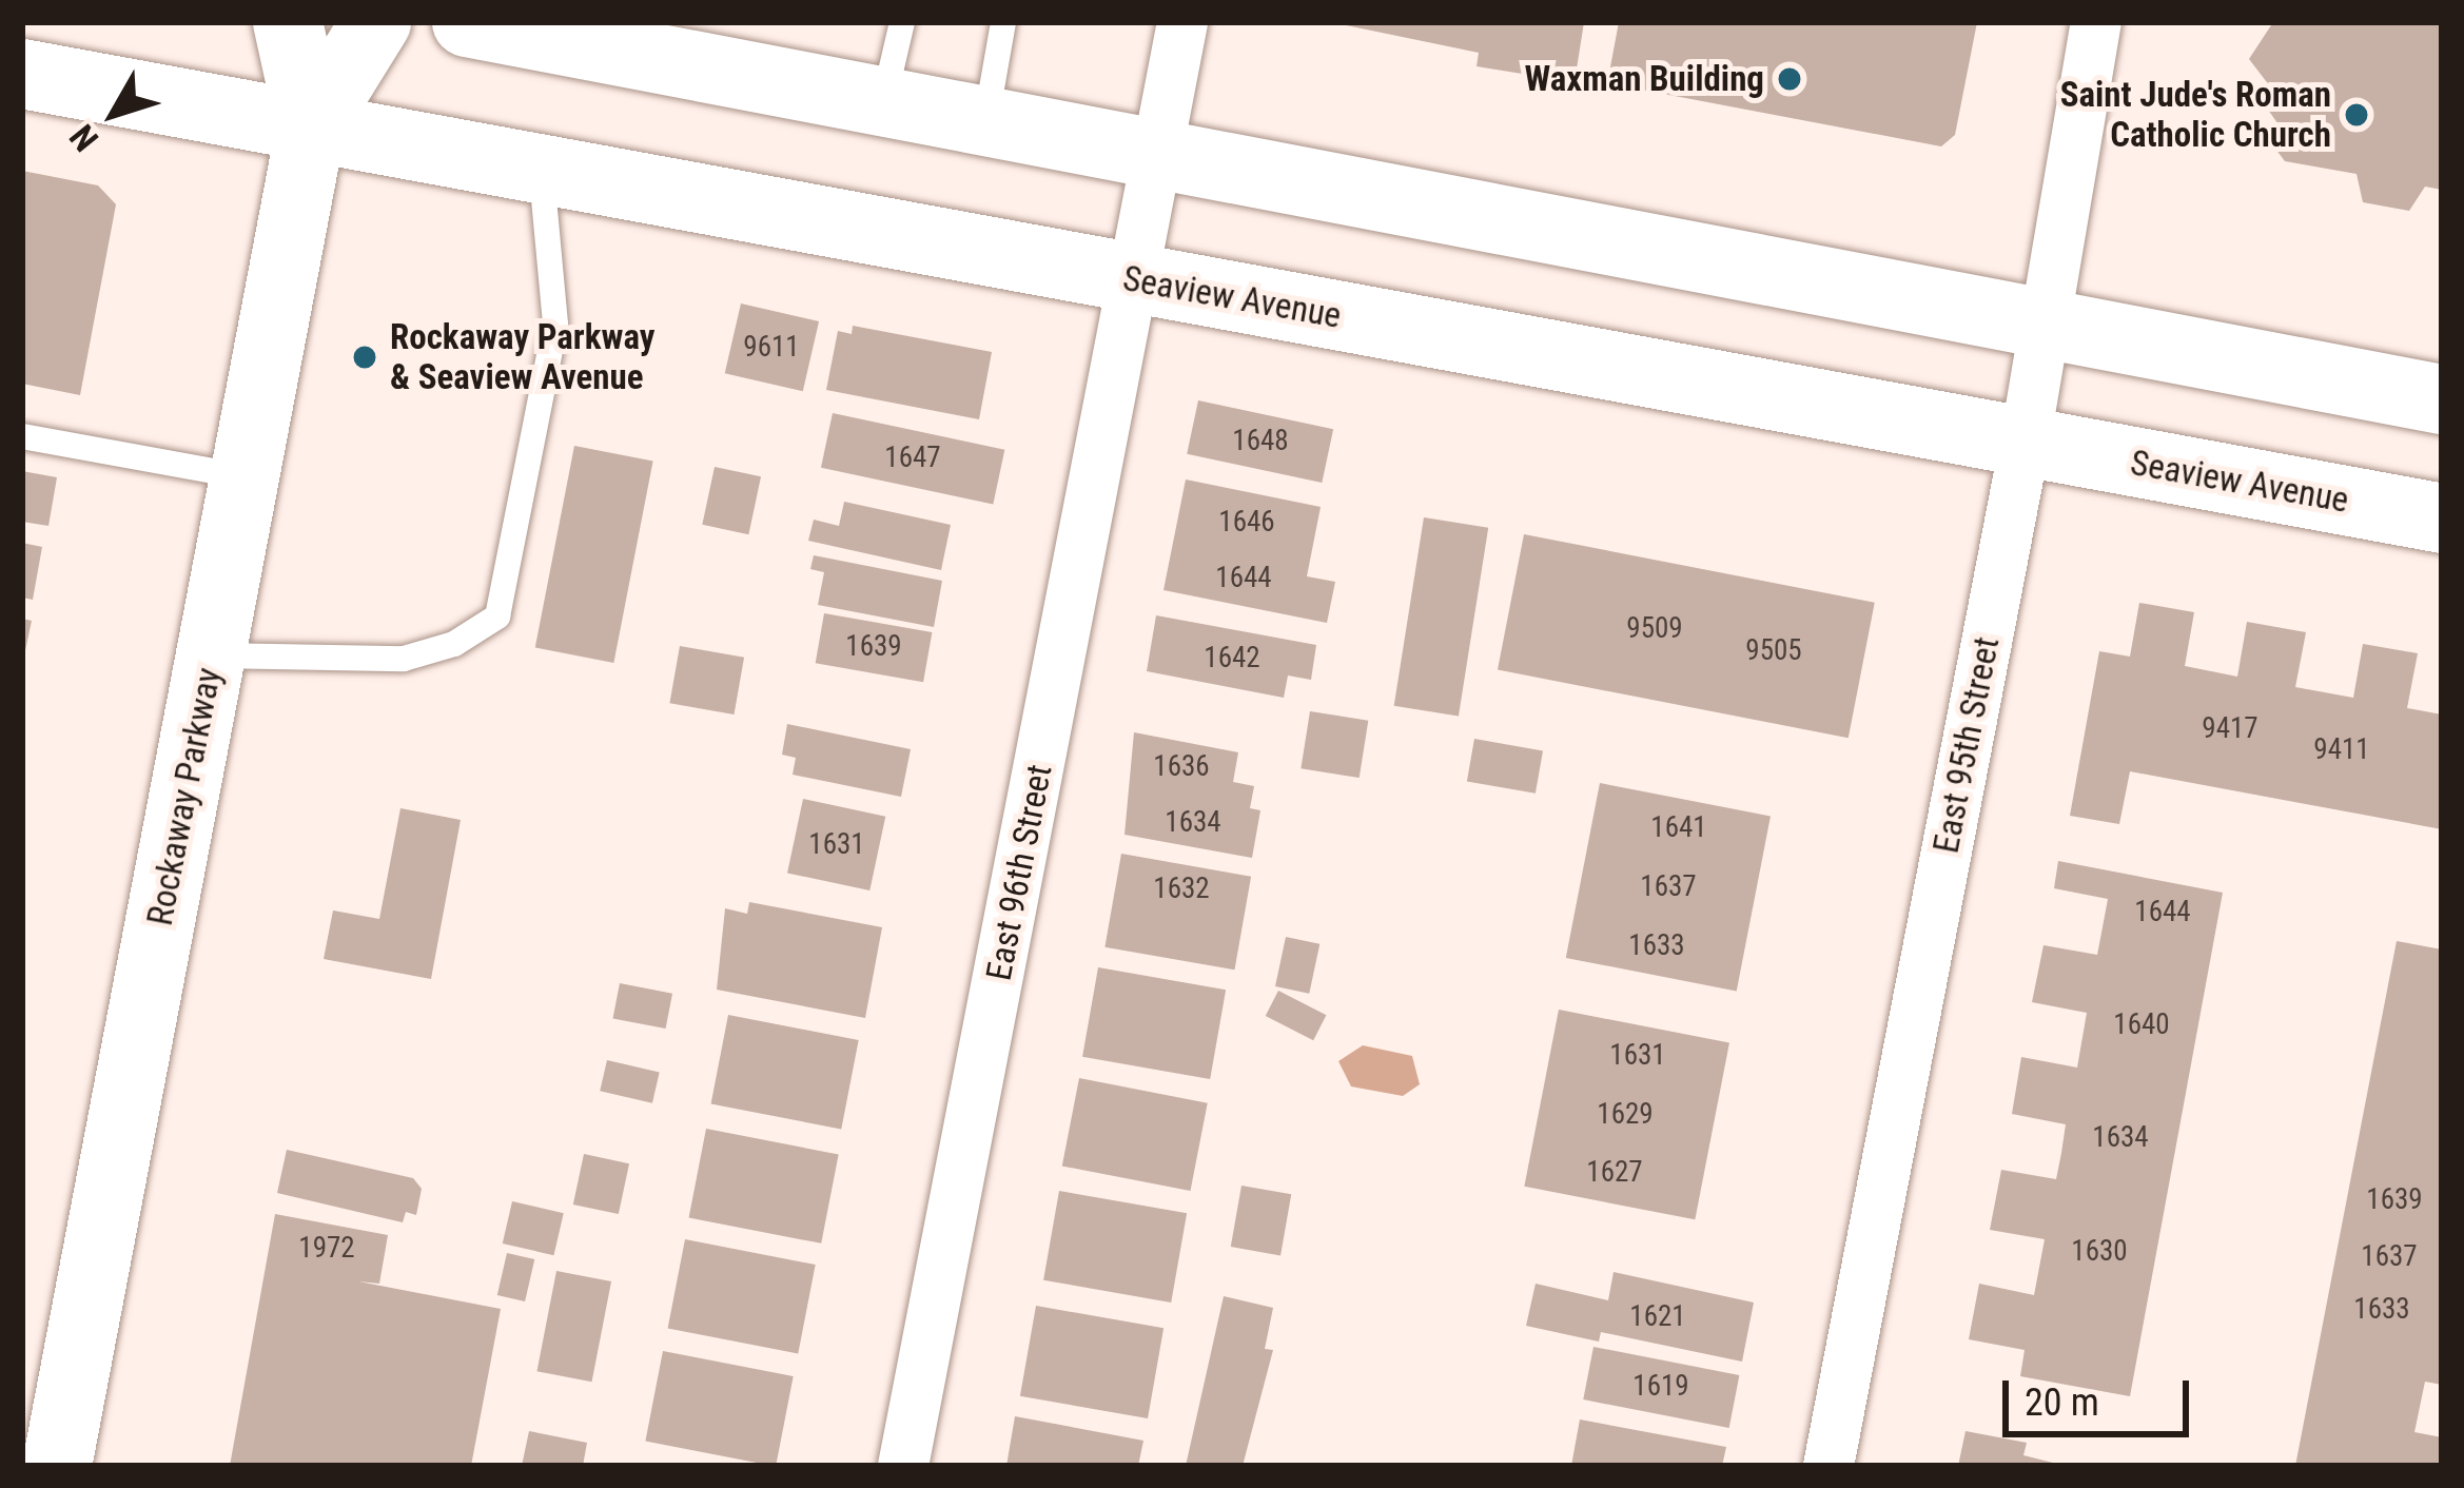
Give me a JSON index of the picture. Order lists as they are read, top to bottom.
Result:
{
  "streets": {
    "street": [
      "Seaview Avenue",
      "East 95th Street",
      "Rockaway Parkway",
      "East 96th Street"
    ]
  },
  "crossings": [
    ["Seaview Avenue", "East 95th Street"],
    ["Seaview Avenue", "Rockaway Parkway"],
    ["Seaview Avenue", "East 96th Street"]
  ],
  "places": ["Waxman Building", "Saint Jude's Roman Catholic Church", "Rockaway Parkway & Seaview Avenue"],
  "house_numbers": [
    "9611",
    "1648",
    "1647",
    "1646",
    "1644",
    "9509",
    "1639",
    "9505",
    "1642",
    "9417",
    "9411",
    "1636",
    "1634",
    "1641",
    "1631",
    "1637",
    "1632",
    "1644",
    "1633",
    "1640",
    "1631",
    "1629",
    "1634",
    "1627",
    "1639",
    "1972",
    "1630",
    "1637",
    "1633",
    "1621",
    "1619"
  ],
  "scale_bar": "20 m",
  "north": "bottom left"
}
